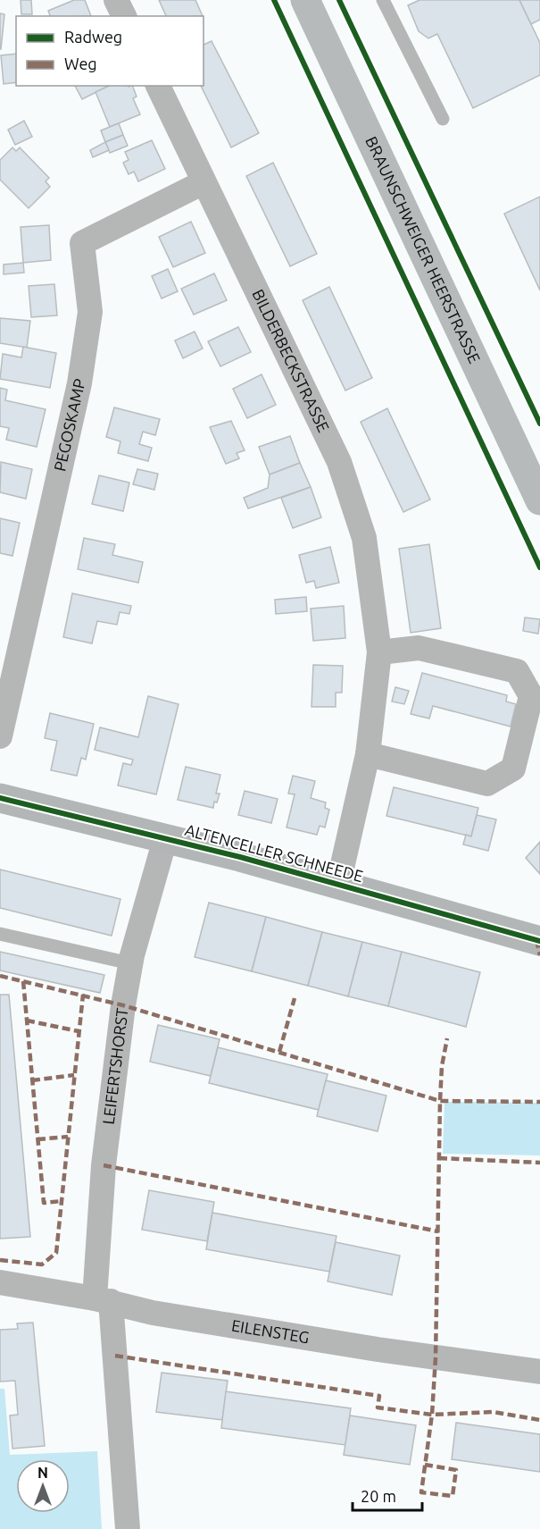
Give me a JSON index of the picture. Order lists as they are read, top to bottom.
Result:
{
  "streets": {
    "main road": ["BRAUNSCHWEIGER HEERSTRASSE", "ALTENCELLER SCHNEEDE"],
    "street": [
      "BILDERBECKSTRASSE",
      "PEGOSKAMP",
      "LEIFERTSHORST",
      "EILENSTEG"
    ]
  },
  "crossings": [
    ["BILDERBECKSTRASSE", "PEGOSKAMP"],
    ["BILDERBECKSTRASSE", "ALTENCELLER SCHNEEDE"],
    ["ALTENCELLER SCHNEEDE", "LEIFERTSHORST"],
    ["LEIFERTSHORST", "EILENSTEG"]
  ],
  "legend": ["Radweg", "Weg"],
  "scale_bar": "20 m",
  "north": "top"
}
